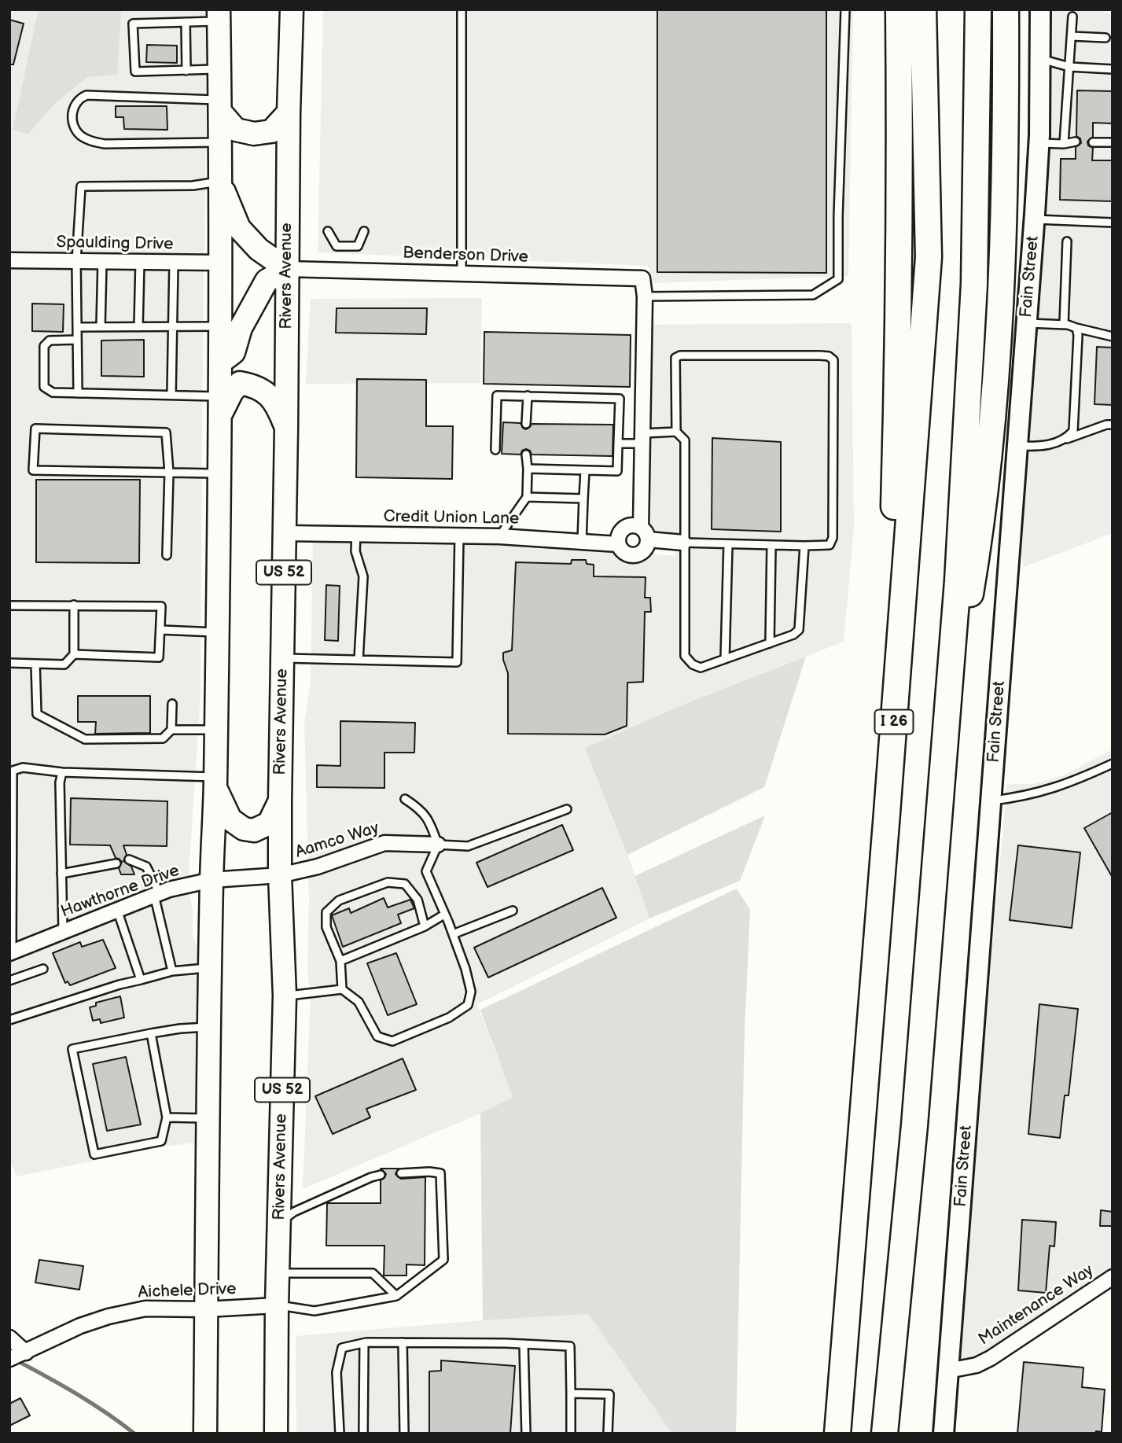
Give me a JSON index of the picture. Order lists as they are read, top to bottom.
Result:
{
  "streets": {
    "highway": ["I 26"],
    "main road": ["Rivers Avenue", "US 52"],
    "street": [
      "Spaulding Drive",
      "Benderson Drive",
      "Fain Street",
      "Credit Union Lane",
      "Aamco Way",
      "Hawthorne Drive",
      "Aichele Drive",
      "Maintenance Way"
    ]
  },
  "crossings": [
    ["Benderson Drive", "Rivers Avenue"],
    ["Rivers Avenue", "Credit Union Lane"],
    ["Rivers Avenue", "Aamco Way"],
    ["Rivers Avenue", "Hawthorne Drive"],
    ["Rivers Avenue", "Aichele Drive"],
    ["Fain Street", "Maintenance Way"],
    ["Aamco Way", "Hawthorne Drive"]
  ]
}
